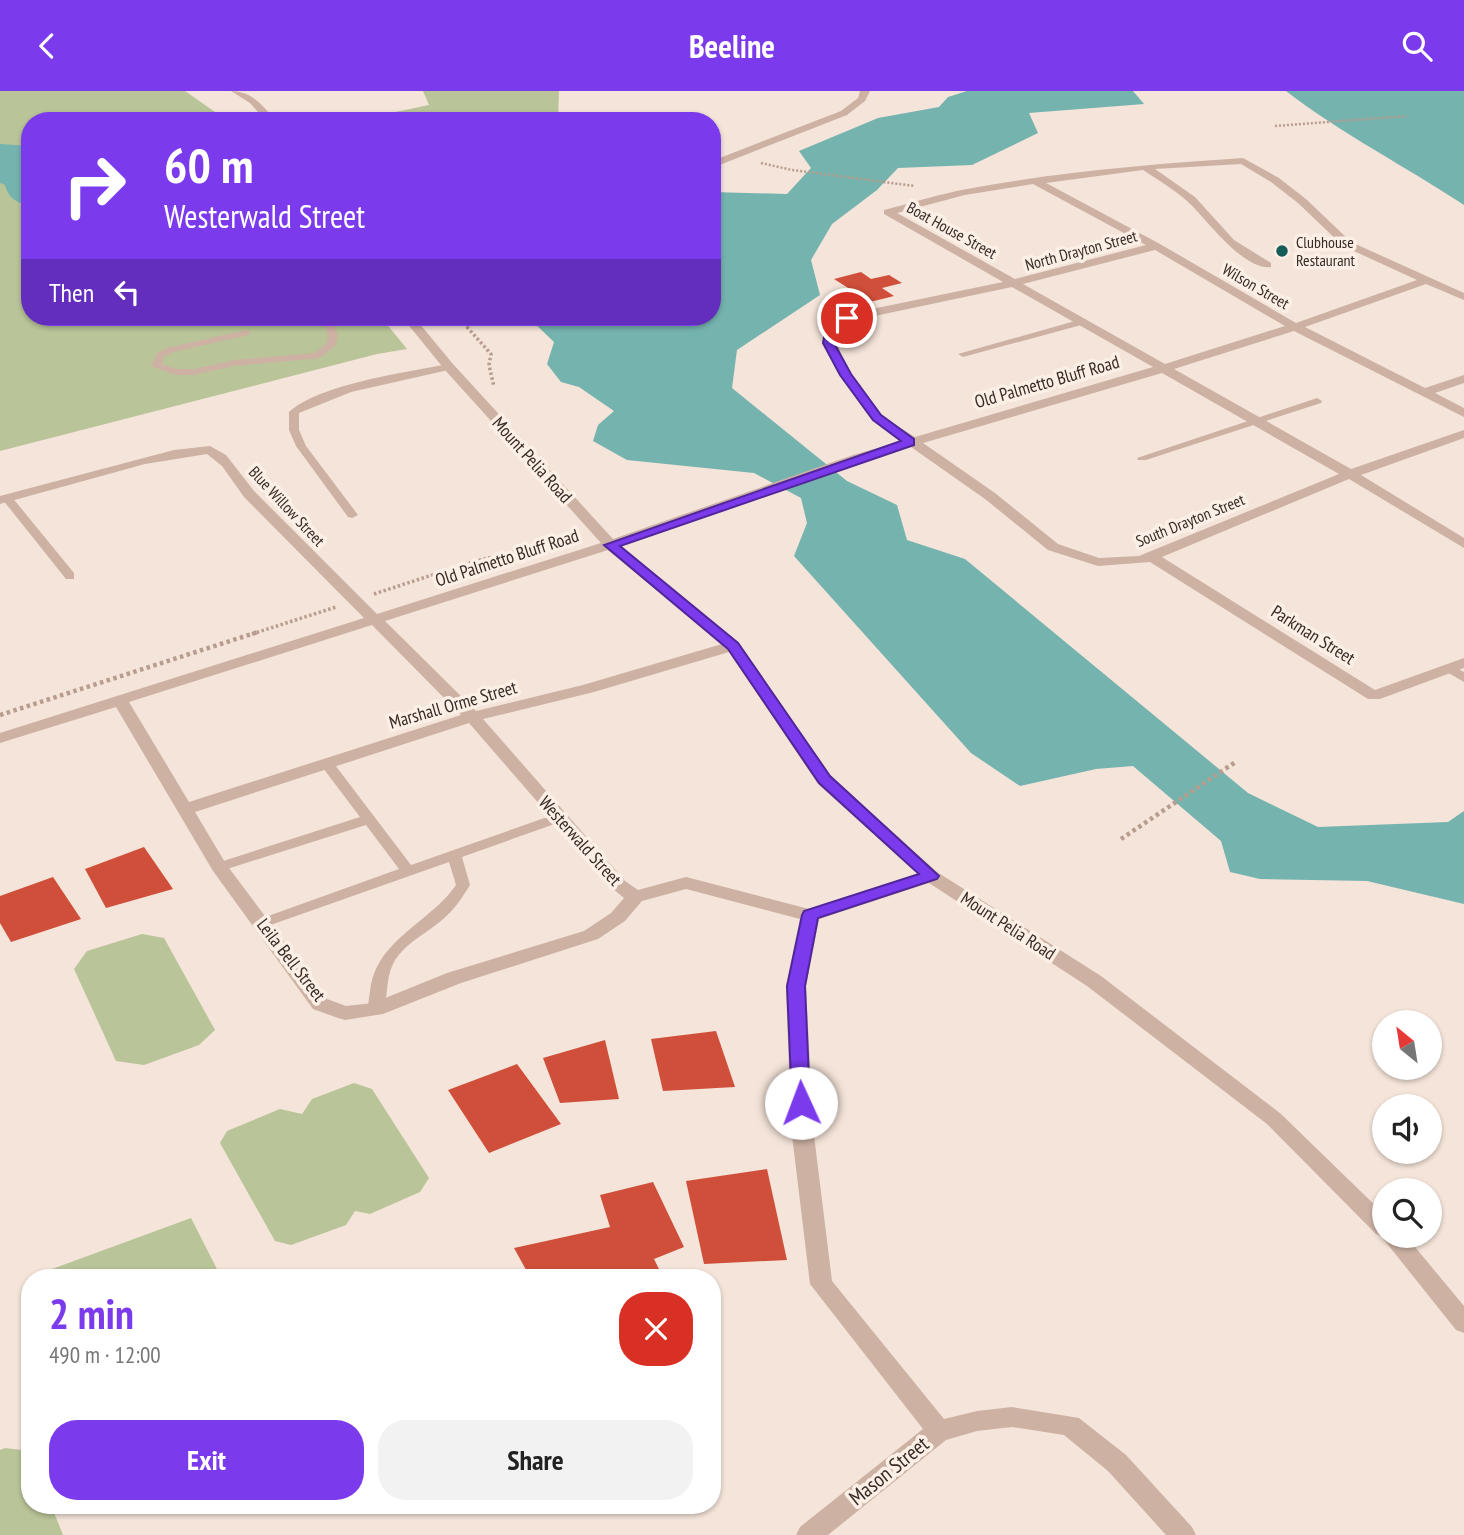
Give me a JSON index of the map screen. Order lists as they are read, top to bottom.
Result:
{
  "streets": {
    "street": [
      "Boat House Street",
      "North Drayton Street",
      "Wilson Street",
      "Old Palmetto Bluff Road",
      "Mount Pelia Road",
      "Blue Willow Street",
      "South Drayton Street",
      "Parkman Street",
      "Marshall Orme Street",
      "Westerwald Street",
      "Leila Bell Street",
      "Mason Street"
    ]
  },
  "crossings": [
    ["Boat House Street", "North Drayton Street"],
    ["Boat House Street", "Wilson Street"],
    ["Boat House Street", "Old Palmetto Bluff Road"],
    ["Boat House Street", "South Drayton Street"],
    ["North Drayton Street", "Wilson Street"],
    ["North Drayton Street", "Old Palmetto Bluff Road"],
    ["North Drayton Street", "South Drayton Street"],
    ["Wilson Street", "Old Palmetto Bluff Road"],
    ["Old Palmetto Bluff Road", "Mount Pelia Road"],
    ["Old Palmetto Bluff Road", "Blue Willow Street"],
    ["Old Palmetto Bluff Road", "South Drayton Street"],
    ["Old Palmetto Bluff Road", "Westerwald Street"],
    ["Old Palmetto Bluff Road", "Leila Bell Street"],
    ["Mount Pelia Road", "Marshall Orme Street"],
    ["Blue Willow Street", "Westerwald Street"],
    ["South Drayton Street", "Parkman Street"],
    ["Marshall Orme Street", "Westerwald Street"],
    ["Marshall Orme Street", "Leila Bell Street"],
    ["Westerwald Street", "Leila Bell Street"]
  ],
  "places": ["Clubhouse Restaurant"],
  "north": "top left",
  "page": {
    "header": "Beeline",
    "turn": ["60 m", "Westerwald Street"],
    "then": "Then",
    "heading": ["2 min", "490 m · 12:00"],
    "buttons": ["Exit", "Share"]
  }
}
